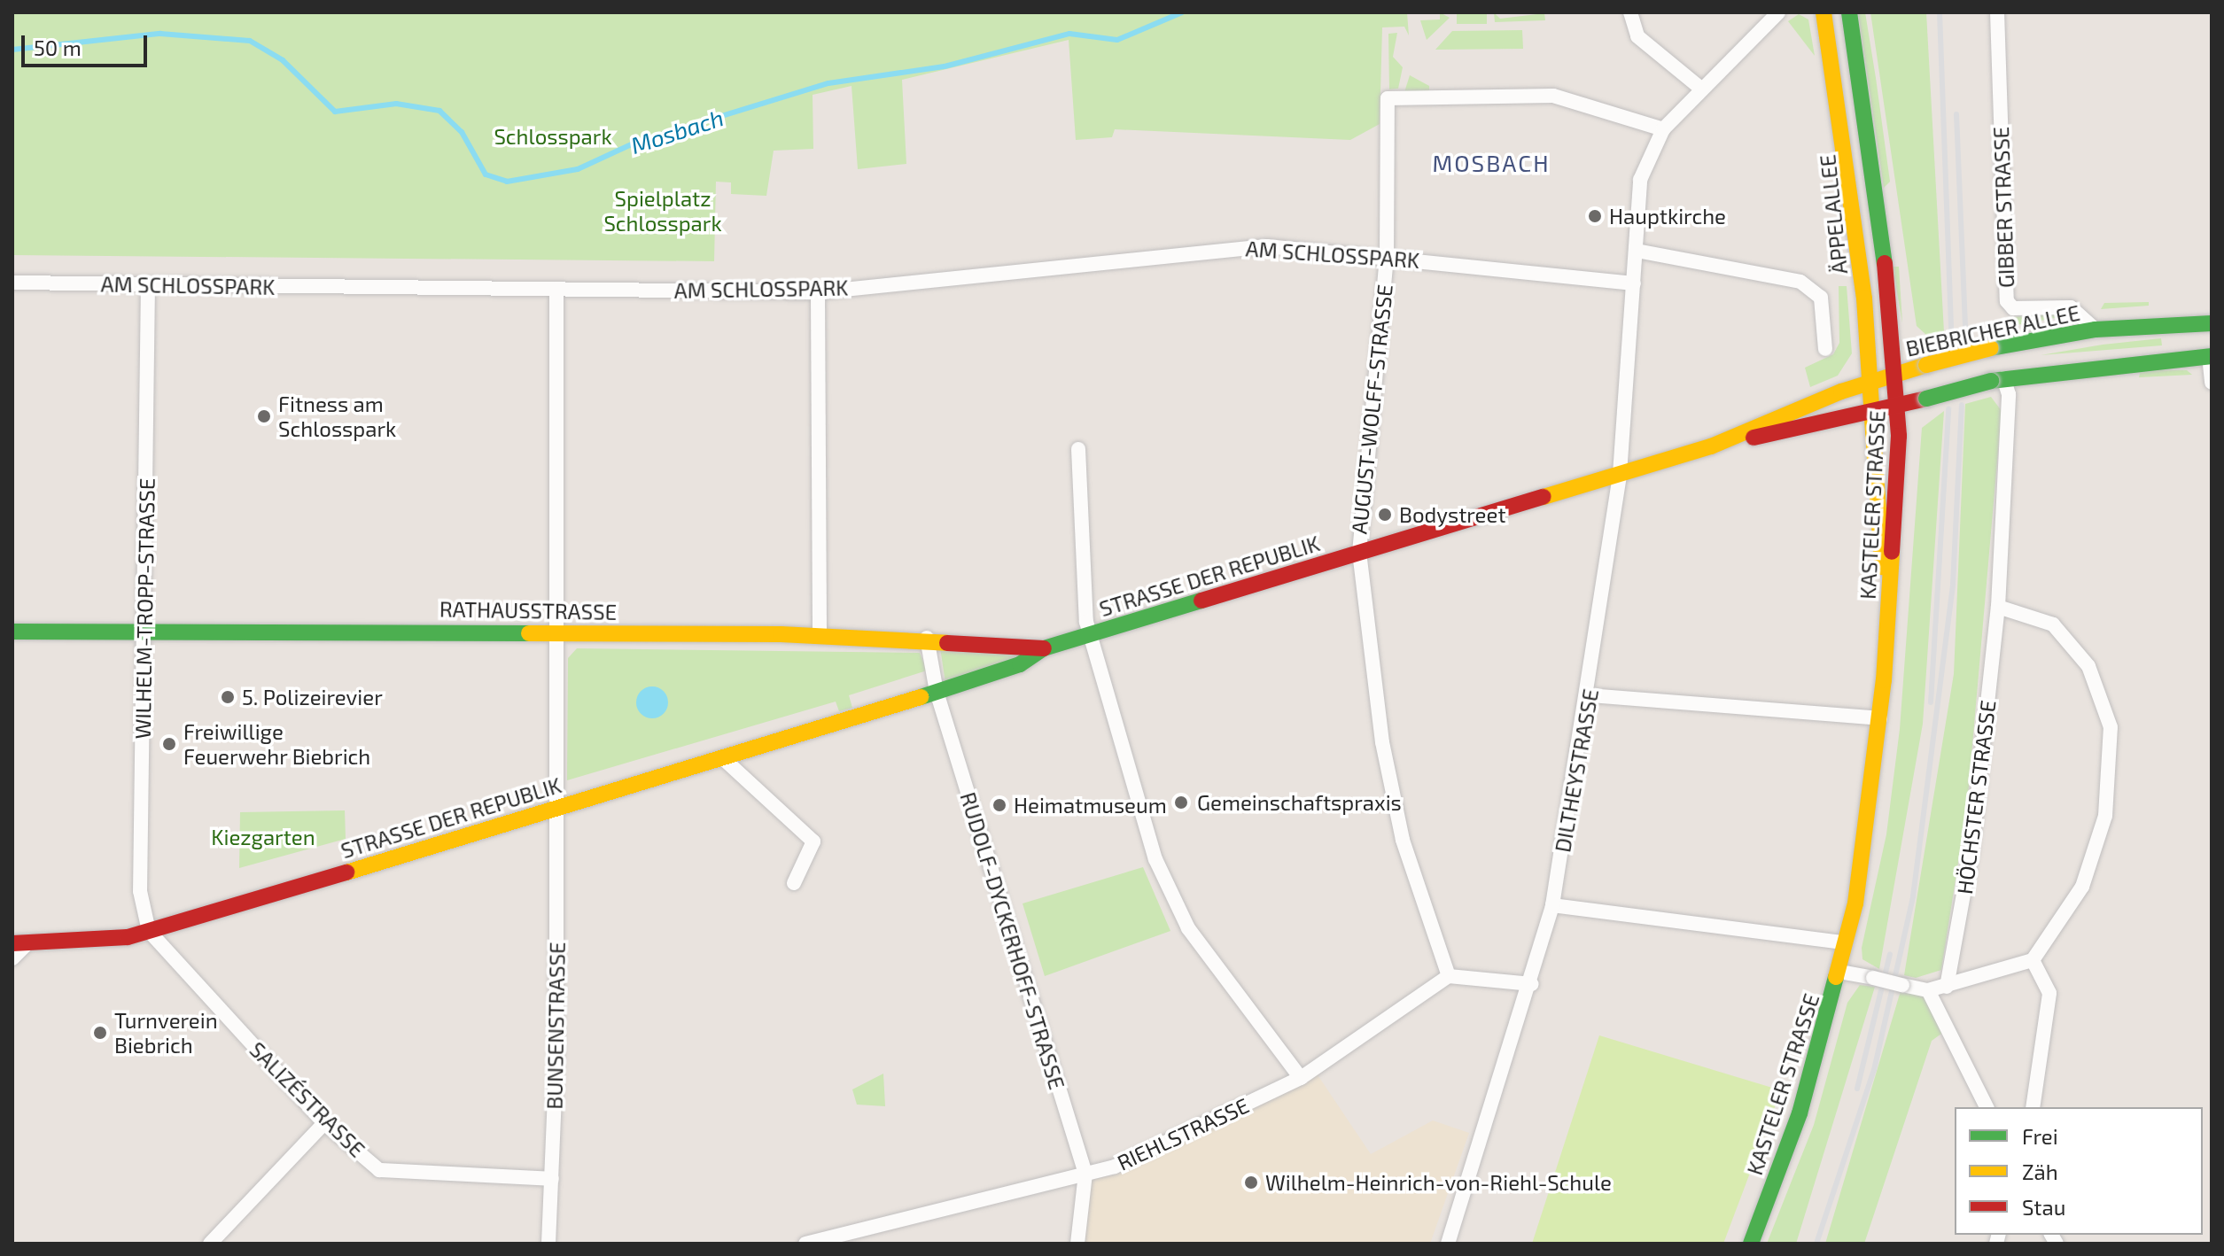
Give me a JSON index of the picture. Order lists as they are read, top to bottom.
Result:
{
  "streets": {
    "street": [
      "GIBBER STRASSE",
      "ÄPPELALLEE",
      "AM SCHLOSSPARK",
      "BIEBRICHER ALLEE",
      "AUGUST-WOLFF-STRASSE",
      "KASTELER STRASSE",
      "STRASSE DER REPUBLIK",
      "WILHELM-TROPP-STRASSE",
      "RATHAUSSTRASSE",
      "DILTHEYSTRASSE",
      "HÖCHSTER STRASSE",
      "RUDOLF-DYCKERHOFF-STRASSE",
      "BUNSENSTRASSE",
      "SALIZÉSTRASSE",
      "RIEHLSTRASSE"
    ]
  },
  "crossings": [
    ["GIBBER STRASSE", "BIEBRICHER ALLEE"],
    ["ÄPPELALLEE", "BIEBRICHER ALLEE"],
    ["ÄPPELALLEE", "KASTELER STRASSE"],
    ["ÄPPELALLEE", "STRASSE DER REPUBLIK"],
    ["AM SCHLOSSPARK", "AUGUST-WOLFF-STRASSE"],
    ["AM SCHLOSSPARK", "WILHELM-TROPP-STRASSE"],
    ["AM SCHLOSSPARK", "DILTHEYSTRASSE"],
    ["AM SCHLOSSPARK", "BUNSENSTRASSE"],
    ["BIEBRICHER ALLEE", "KASTELER STRASSE"],
    ["BIEBRICHER ALLEE", "STRASSE DER REPUBLIK"],
    ["AUGUST-WOLFF-STRASSE", "STRASSE DER REPUBLIK"],
    ["AUGUST-WOLFF-STRASSE", "DILTHEYSTRASSE"],
    ["AUGUST-WOLFF-STRASSE", "RIEHLSTRASSE"],
    ["KASTELER STRASSE", "STRASSE DER REPUBLIK"],
    ["STRASSE DER REPUBLIK", "WILHELM-TROPP-STRASSE"],
    ["STRASSE DER REPUBLIK", "RATHAUSSTRASSE"],
    ["STRASSE DER REPUBLIK", "DILTHEYSTRASSE"],
    ["STRASSE DER REPUBLIK", "RUDOLF-DYCKERHOFF-STRASSE"],
    ["STRASSE DER REPUBLIK", "BUNSENSTRASSE"],
    ["STRASSE DER REPUBLIK", "SALIZÉSTRASSE"],
    ["WILHELM-TROPP-STRASSE", "RATHAUSSTRASSE"],
    ["WILHELM-TROPP-STRASSE", "SALIZÉSTRASSE"],
    ["RATHAUSSTRASSE", "RUDOLF-DYCKERHOFF-STRASSE"],
    ["RATHAUSSTRASSE", "BUNSENSTRASSE"],
    ["RUDOLF-DYCKERHOFF-STRASSE", "RIEHLSTRASSE"],
    ["BUNSENSTRASSE", "SALIZÉSTRASSE"]
  ],
  "districts": ["MOSBACH"],
  "water": ["Mosbach"],
  "parks": ["Schlosspark", "Spielplatz Schlosspark", "Kiezgarten"],
  "places": [
    "Hauptkirche",
    "Fitness am Schlosspark",
    "Bodystreet",
    "5. Polizeirevier",
    "Freiwillige Feuerwehr Biebrich",
    "Gemeinschaftspraxis",
    "Heimatmuseum",
    "Turnverein Biebrich",
    "Wilhelm-Heinrich-von-Riehl-Schule"
  ],
  "legend": ["Frei", "Zäh", "Stau"],
  "scale_bar": "50 m"
}
